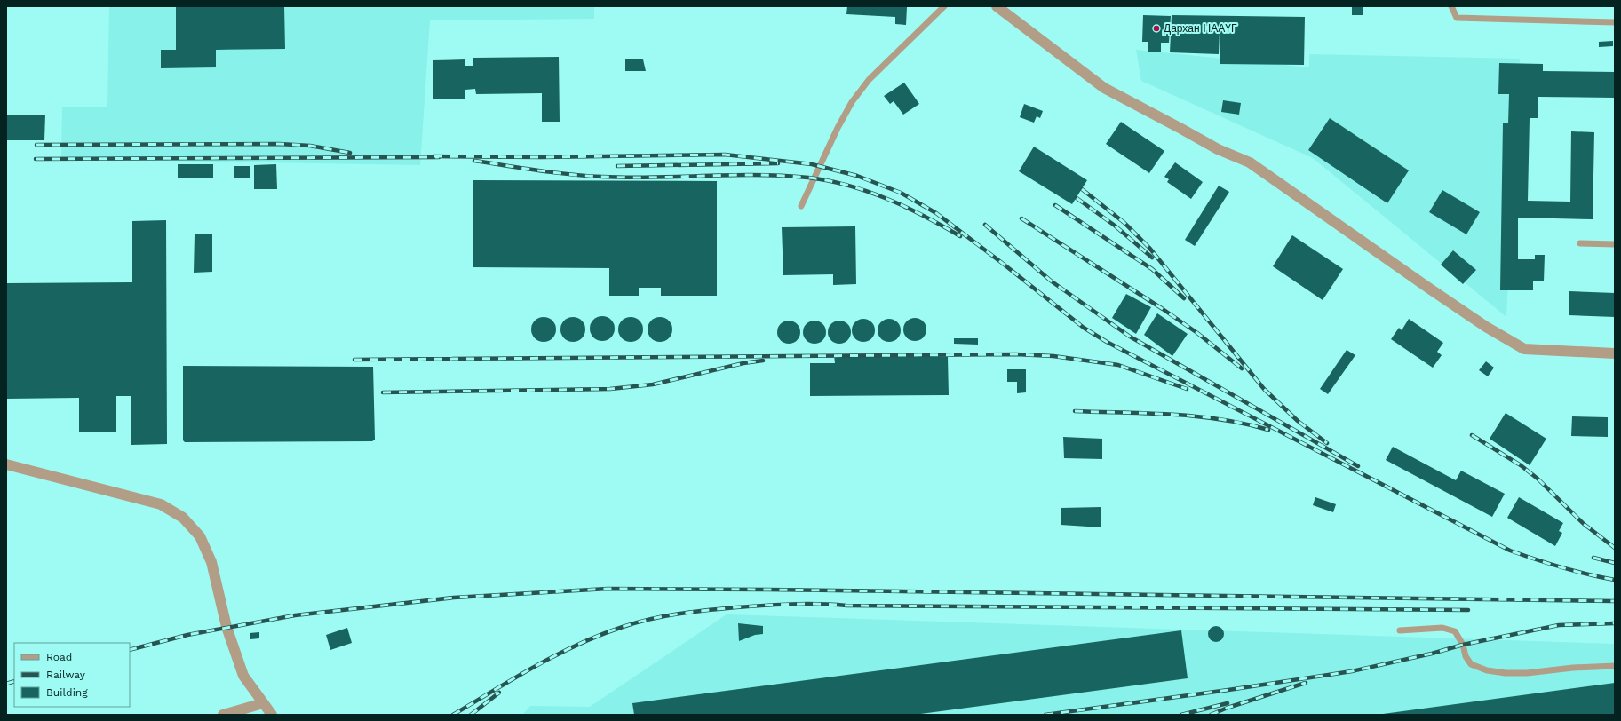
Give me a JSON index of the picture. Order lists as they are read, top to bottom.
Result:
{
  "places": ["Дархан НААҮГ"],
  "legend": ["Road", "Railway", "Building"]
}
